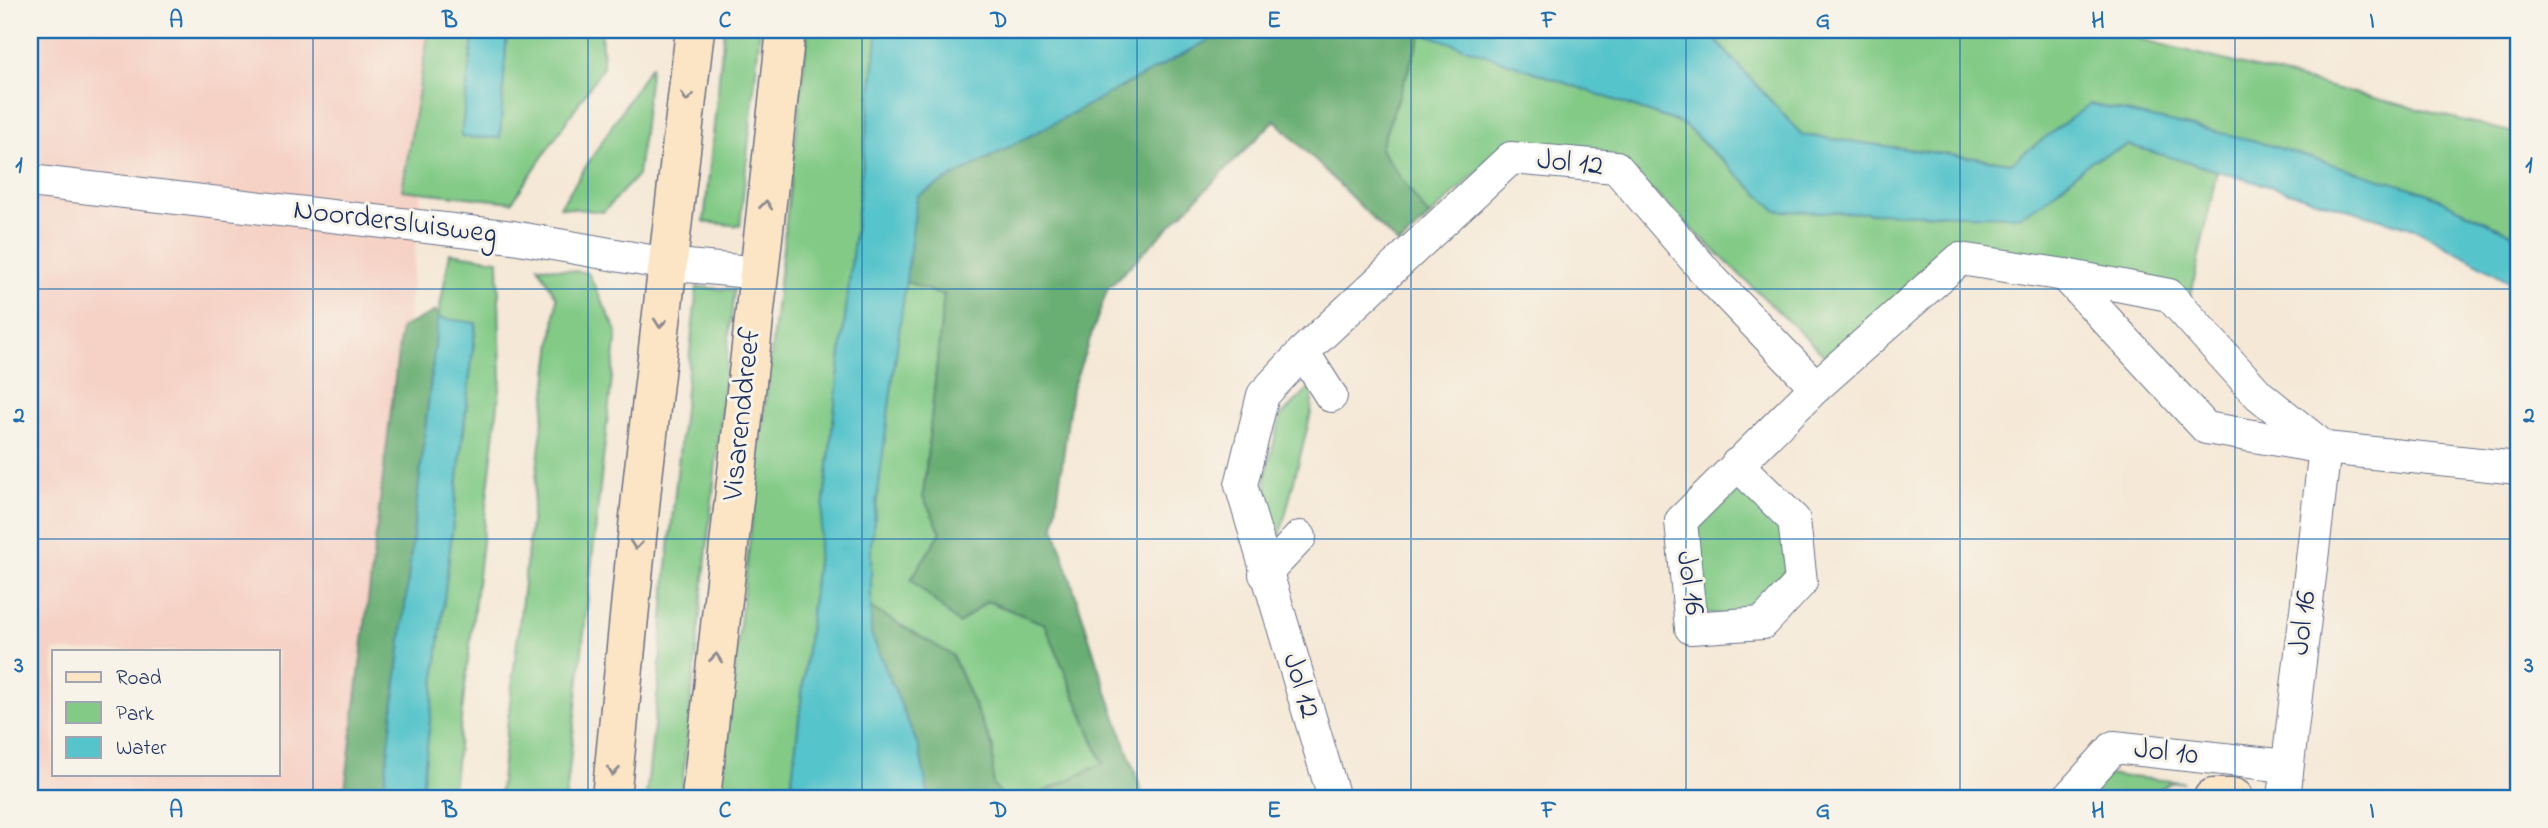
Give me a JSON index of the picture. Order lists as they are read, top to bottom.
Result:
{
  "streets": {
    "main road": ["Visarenddreef"],
    "street": [
      "Jol 12",
      "Noordersluisweg",
      "Jol 16",
      "Jol 10"
    ]
  },
  "crossings": [
    ["Jol 12", "Jol 16"],
    ["Noordersluisweg", "Visarenddreef"],
    ["Jol 16", "Jol 10"]
  ],
  "legend": ["Road", "Park", "Water"],
  "grid": {
    "columns": [
      "A",
      "B",
      "C",
      "D",
      "E",
      "F",
      "G",
      "H",
      "I"
    ],
    "rows": ["1", "2", "3"]
  }
}
